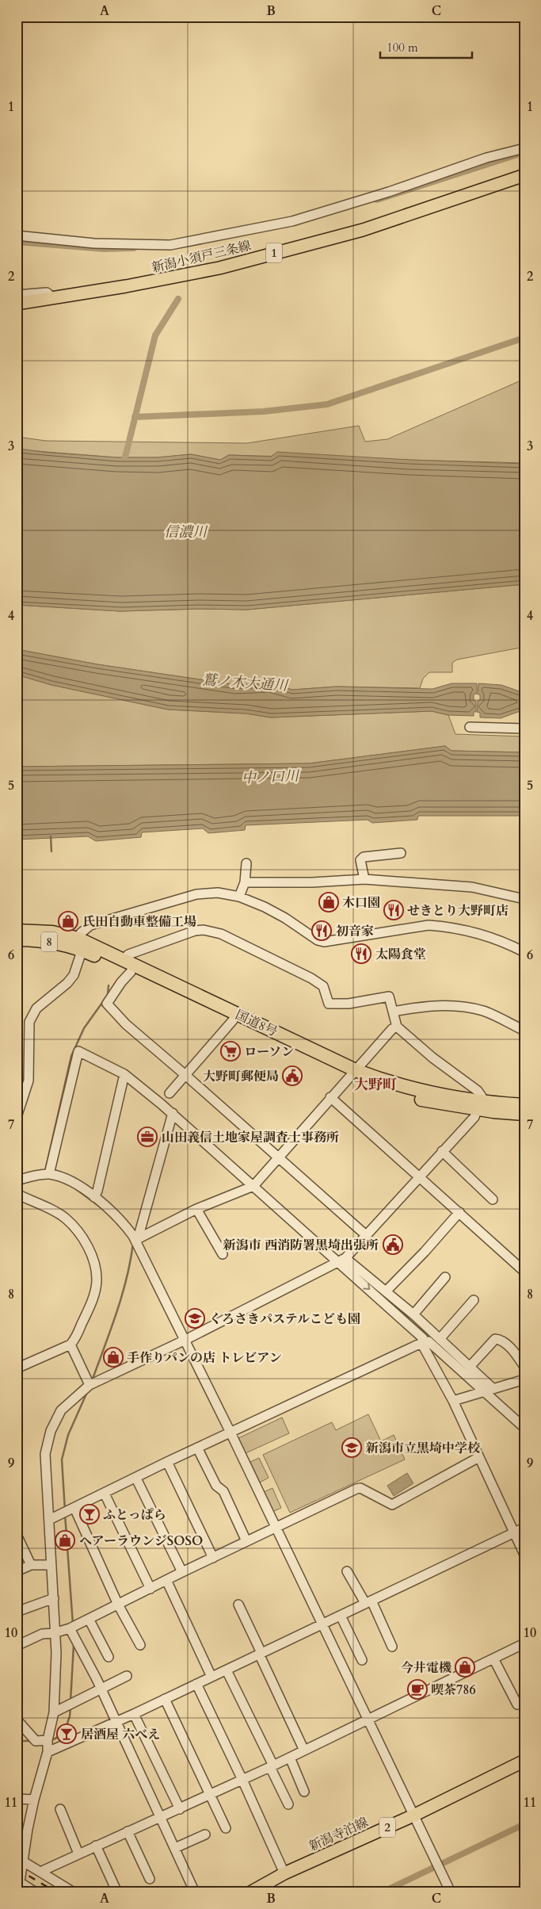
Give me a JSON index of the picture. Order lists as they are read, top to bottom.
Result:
{
  "streets": {
    "highway": ["8", "国道8号"],
    "main road": [
      "1",
      "新潟小須戸三条線",
      "2",
      "新潟寺泊線"
    ]
  },
  "districts": ["大野町"],
  "water": ["信濃川", "鷲ノ木大通川", "中ノ口川"],
  "places": {
    "shop": [
      "木口園",
      "氏田自動車整備工場",
      "手作りパンの店 トレビアン",
      "ヘアーラウンジSOSO",
      "今井電機"
    ],
    "restaurant": ["せきとり大野町店", "初音家", "太陽食堂"],
    "supermarket": ["ローソン"],
    "public building": ["大野町郵便局", "新潟市 西消防署黒埼出張所"],
    "office": ["山田義信土地家屋調査士事務所"],
    "school or university": ["くろさきパステルこども園", "新潟市立黒埼中学校"],
    "bar": ["ふとっぱら", "居酒屋 六べえ"],
    "cafe": ["喫茶786"]
  },
  "scale_bar": "100 m",
  "grid": {
    "columns": ["A", "B", "C"],
    "rows": [
      "1",
      "2",
      "3",
      "4",
      "5",
      "6",
      "7",
      "8",
      "9",
      "10",
      "11"
    ]
  }
}
